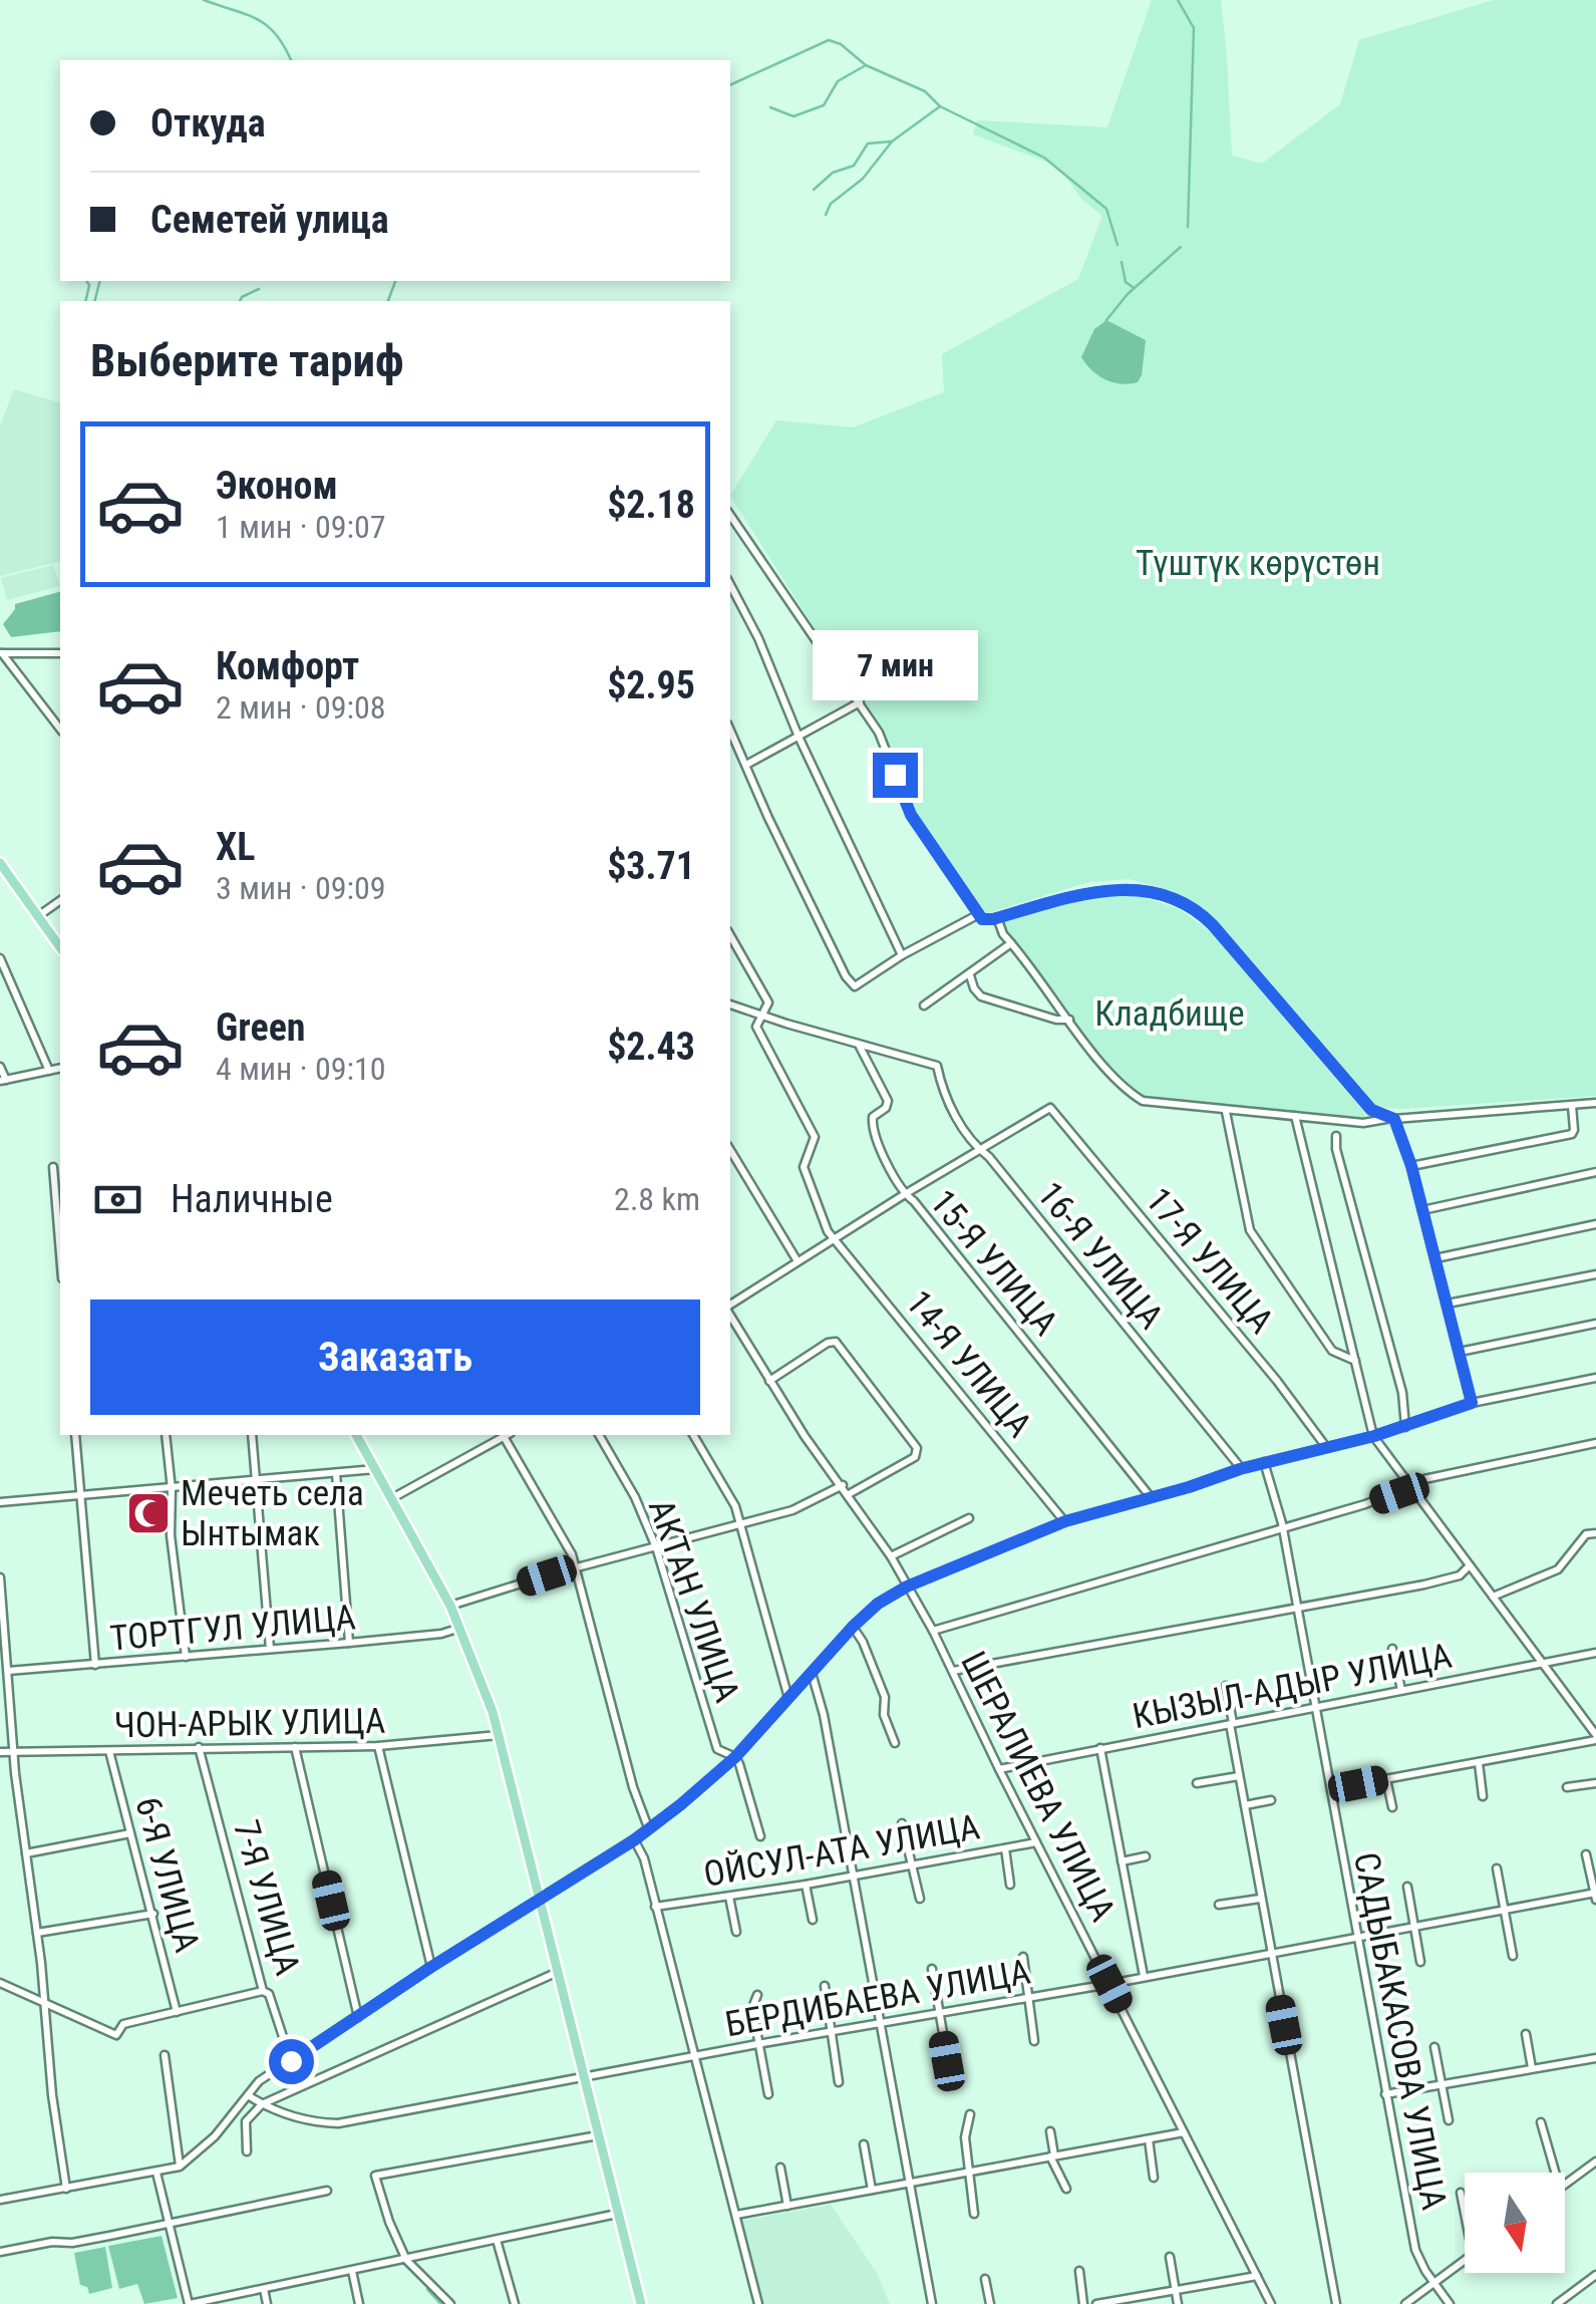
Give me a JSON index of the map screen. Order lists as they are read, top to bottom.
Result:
{
  "streets": {
    "street": [
      "16-Я УЛИЦА",
      "17-Я УЛИЦА",
      "15-Я УЛИЦА",
      "14-Я УЛИЦА",
      "АКТАН УЛИЦА",
      "ТОРТГУЛ УЛИЦА",
      "КЫЗЫЛ-АДЫР УЛИЦА",
      "ЧОН-АРЫК УЛИЦА",
      "ШЕРАЛИЕВА УЛИЦА",
      "ОЙСУЛ-АТА УЛИЦА",
      "6-Я УЛИЦА",
      "7-Я УЛИЦА",
      "БЕРДИБАЕВА УЛИЦА",
      "САДЫБАКАСОВА УЛИЦА"
    ]
  },
  "crossings": [
    ["16-Я УЛИЦА", "17-Я УЛИЦА"],
    ["16-Я УЛИЦА", "15-Я УЛИЦА"],
    ["КЫЗЫЛ-АДЫР УЛИЦА", "ШЕРАЛИЕВА УЛИЦА"],
    ["КЫЗЫЛ-АДЫР УЛИЦА", "САДЫБАКАСОВА УЛИЦА"],
    ["ЧОН-АРЫК УЛИЦА", "6-Я УЛИЦА"],
    ["ЧОН-АРЫК УЛИЦА", "7-Я УЛИЦА"],
    ["ШЕРАЛИЕВА УЛИЦА", "ОЙСУЛ-АТА УЛИЦА"],
    ["ШЕРАЛИЕВА УЛИЦА", "БЕРДИБАЕВА УЛИЦА"],
    ["БЕРДИБАЕВА УЛИЦА", "САДЫБАКАСОВА УЛИЦА"]
  ],
  "parks": ["Түштүк көрүстөн", "Кладбище"],
  "places": {
    "mosque": ["Мечеть села Ынтымак"]
  },
  "north": "bottom",
  "page": {
    "banner": ["Откуда", "Семетей улица"],
    "heading": "Выберите тариф",
    "list": [
      {
        "name": "Эконом",
        "note": "1 мин · 09:07",
        "value": "$2.18"
      },
      {
        "name": "Комфорт",
        "note": "2 мин · 09:08",
        "value": "$2.95"
      },
      {
        "name": "XL",
        "note": "3 мин · 09:09",
        "value": "$3.71"
      },
      {
        "name": "Green",
        "note": "4 мин · 09:10",
        "value": "$2.43"
      }
    ],
    "bubble": "7 мин",
    "pay": ["Наличные", "2.8 km"],
    "buttons": "Заказать"
  }
}
